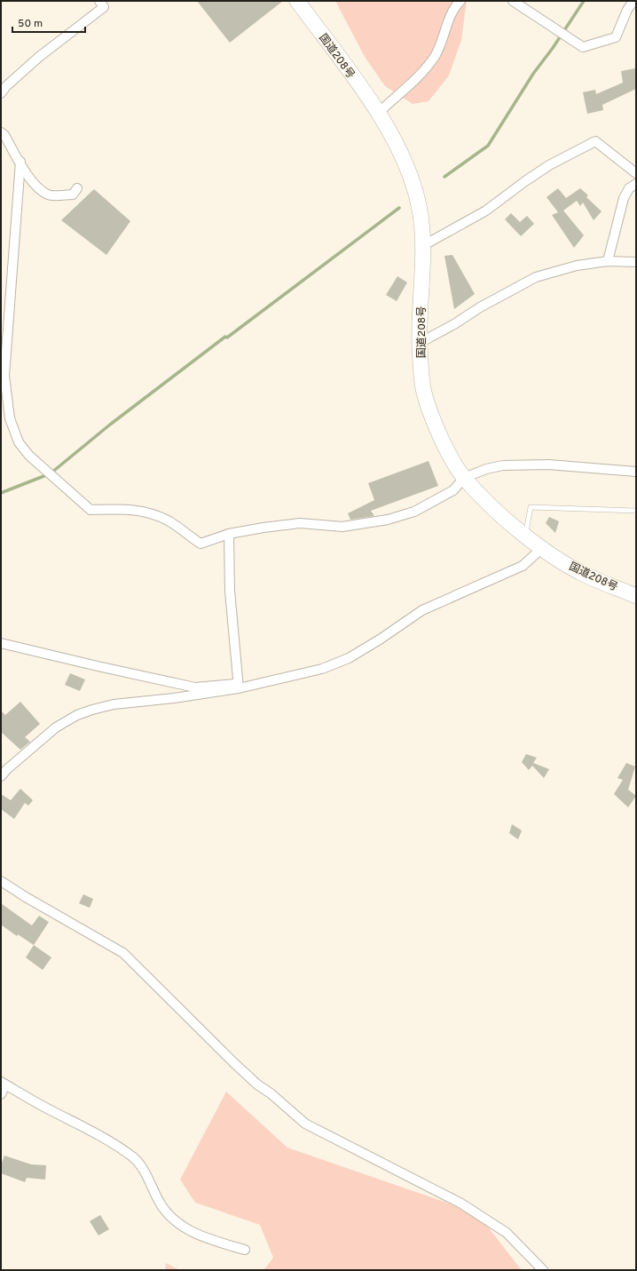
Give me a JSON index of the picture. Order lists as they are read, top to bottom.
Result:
{
  "streets": {
    "highway": ["国道208号"]
  },
  "scale_bar": "50 m"
}
